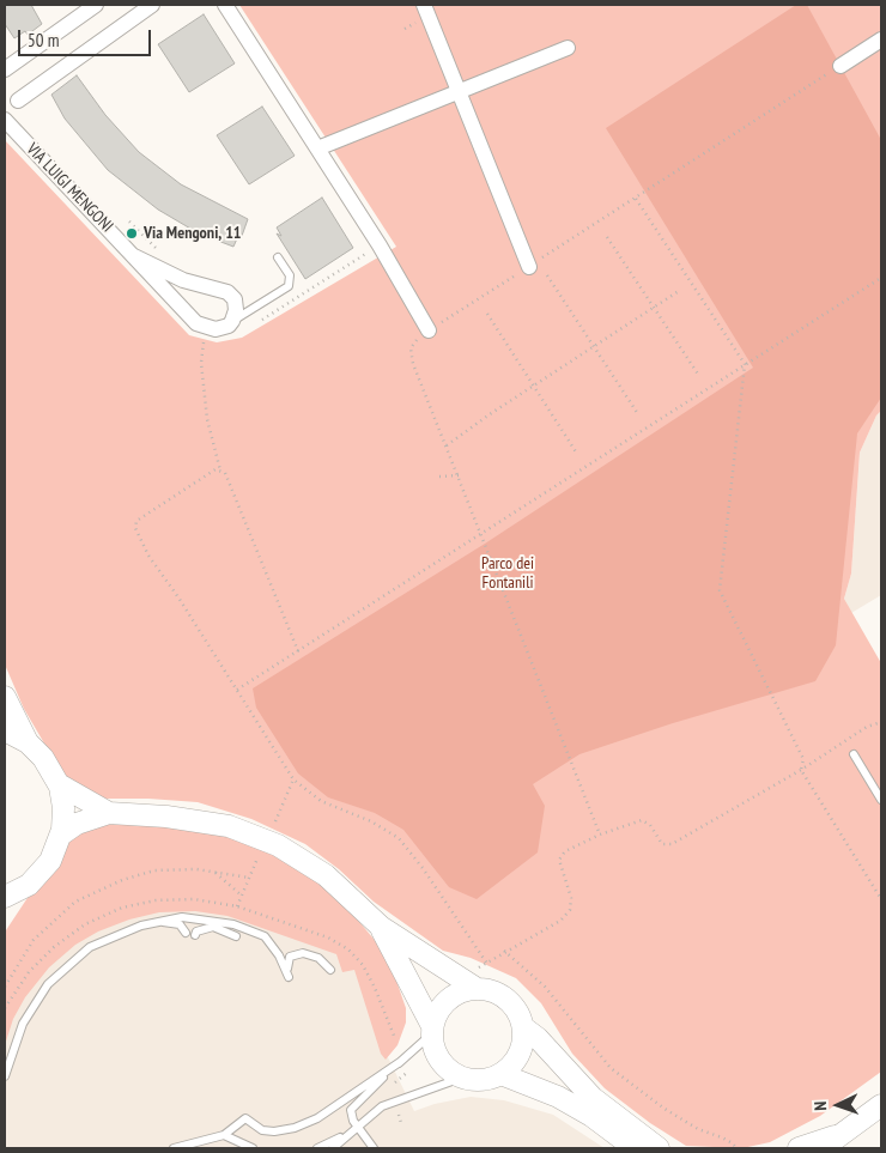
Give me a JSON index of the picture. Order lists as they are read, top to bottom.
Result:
{
  "streets": {
    "street": ["VIA LUIGI MENGONI"]
  },
  "parks": ["Parco dei Fontanili"],
  "places": ["Via Mengoni, 11"],
  "scale_bar": "50 m",
  "north": "left"
}
